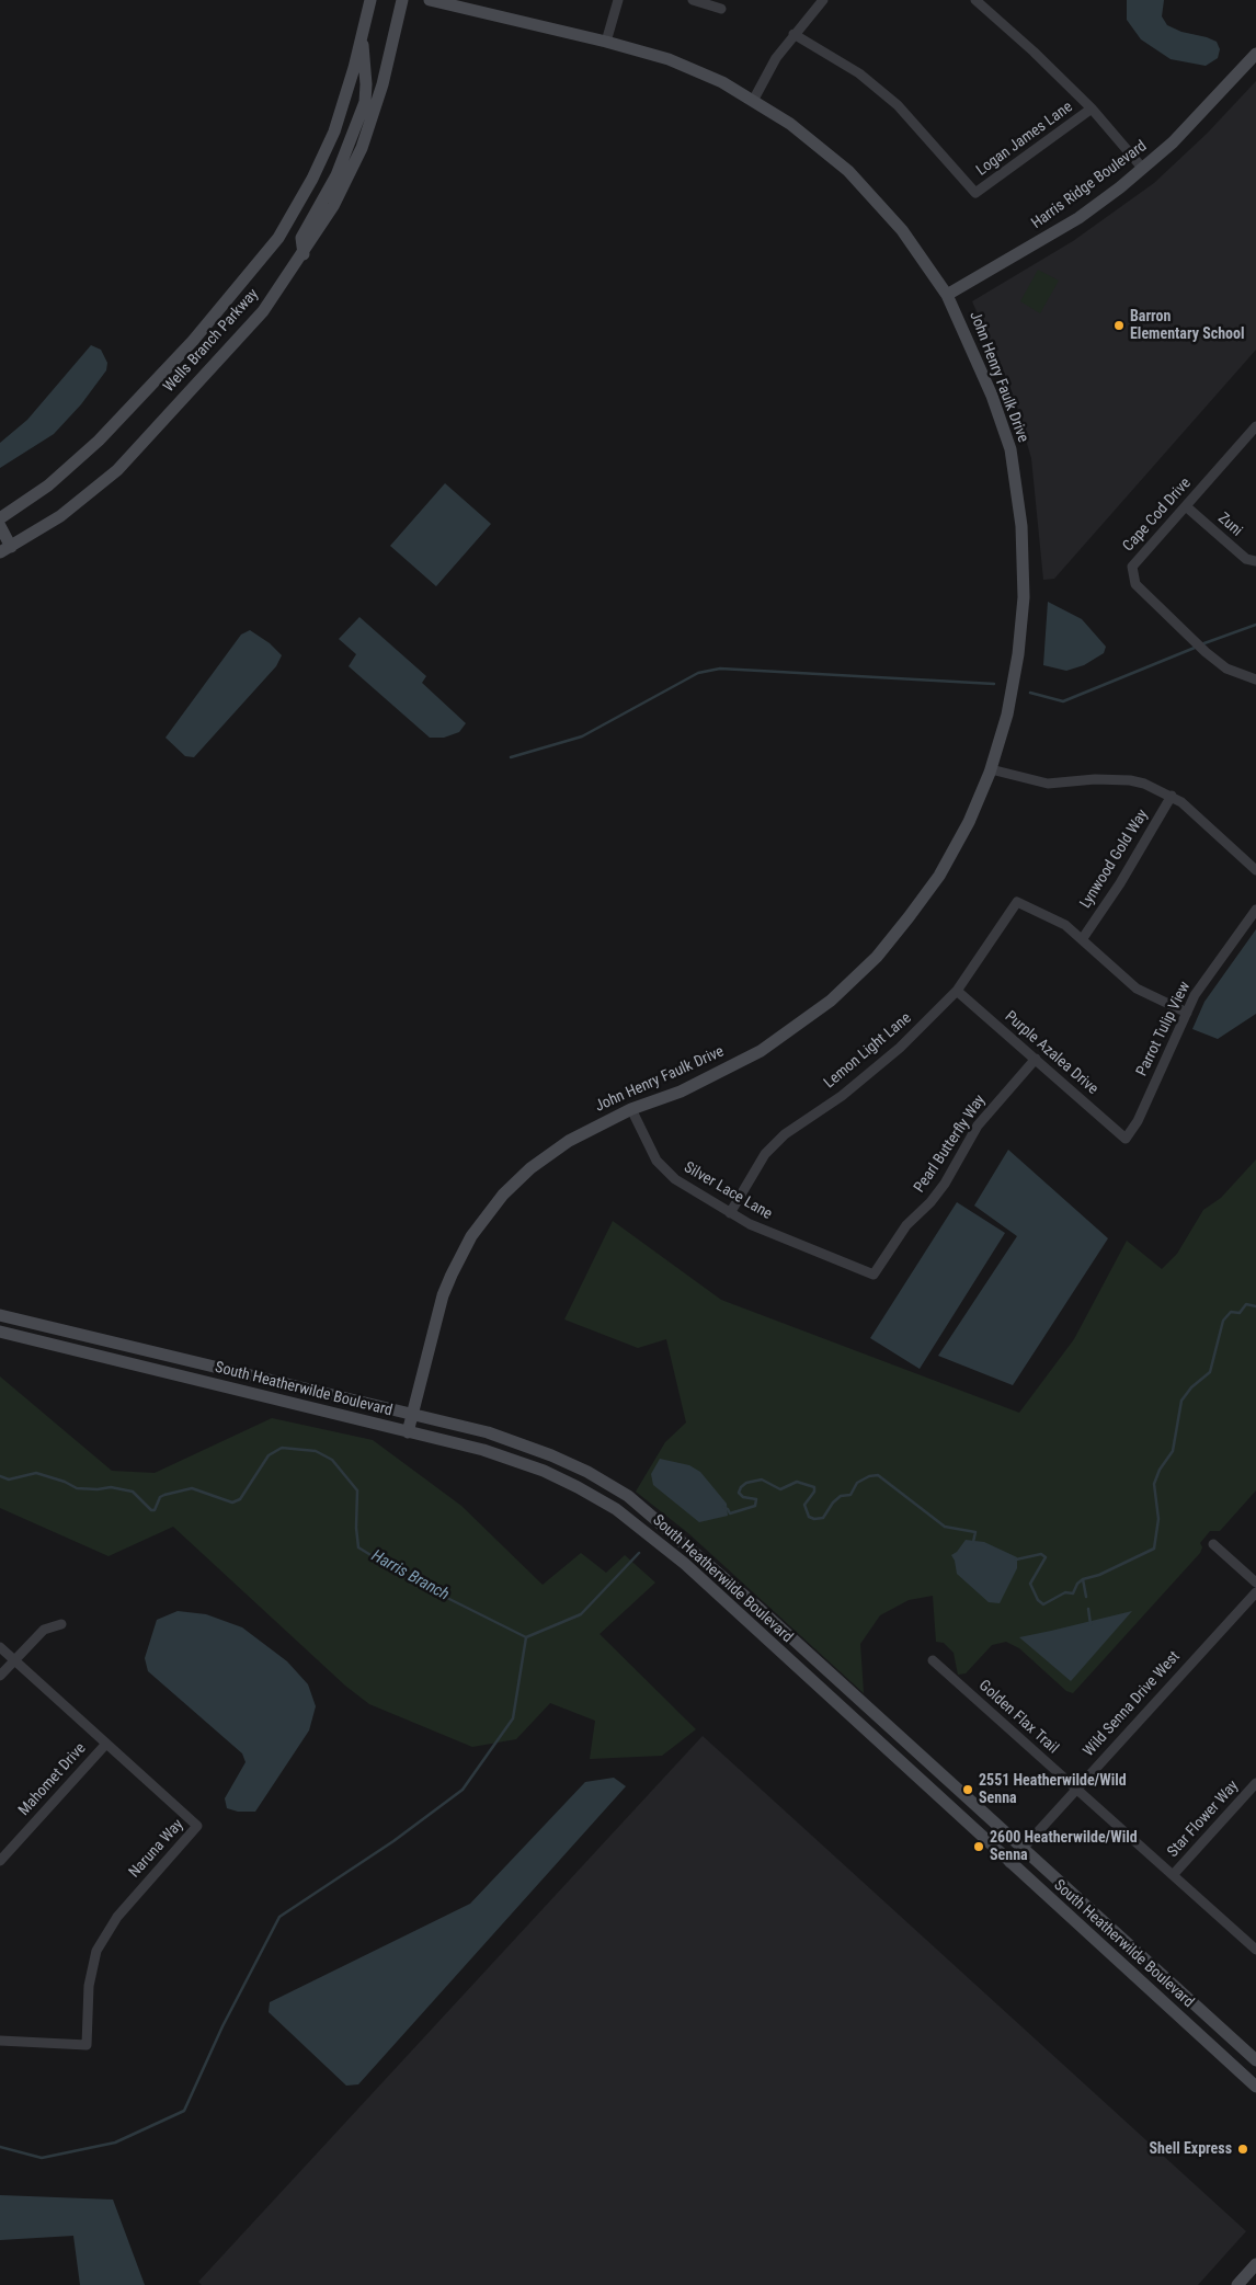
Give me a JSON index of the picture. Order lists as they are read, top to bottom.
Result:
{
  "streets": {
    "main road": [
      "Harris Ridge Boulevard",
      "Wells Branch Parkway",
      "John Henry Faulk Drive",
      "South Heatherwilde Boulevard"
    ],
    "street": [
      "Logan James Lane",
      "Cape Cod Drive",
      "Zuni",
      "Lynwood Gold Way",
      "Parrot Tulip View",
      "Lemon Light Lane",
      "Purple Azalea Drive",
      "Pearl Butterfly Way",
      "Silver Lace Lane",
      "Wild Senna Drive West",
      "Golden Flax Trail",
      "Mahomet Drive",
      "Star Flower Way",
      "Naruna Way"
    ]
  },
  "crossings": [
    ["Harris Ridge Boulevard", "John Henry Faulk Drive"],
    ["John Henry Faulk Drive", "Silver Lace Lane"],
    ["John Henry Faulk Drive", "South Heatherwilde Boulevard"],
    ["Cape Cod Drive", "Zuni"],
    ["Lynwood Gold Way", "Lemon Light Lane"],
    ["Parrot Tulip View", "Purple Azalea Drive"],
    ["Lemon Light Lane", "Purple Azalea Drive"],
    ["Lemon Light Lane", "Silver Lace Lane"],
    ["Purple Azalea Drive", "Pearl Butterfly Way"],
    ["Pearl Butterfly Way", "Silver Lace Lane"],
    ["South Heatherwilde Boulevard", "Wild Senna Drive West"],
    ["Wild Senna Drive West", "Golden Flax Trail"],
    ["Golden Flax Trail", "Star Flower Way"],
    ["Mahomet Drive", "Naruna Way"]
  ],
  "water": ["Harris Branch"],
  "places": [
    "Barron Elementary School",
    "2551 Heatherwilde/Wild Senna",
    "2600 Heatherwilde/Wild Senna",
    "Shell Express"
  ]
}
